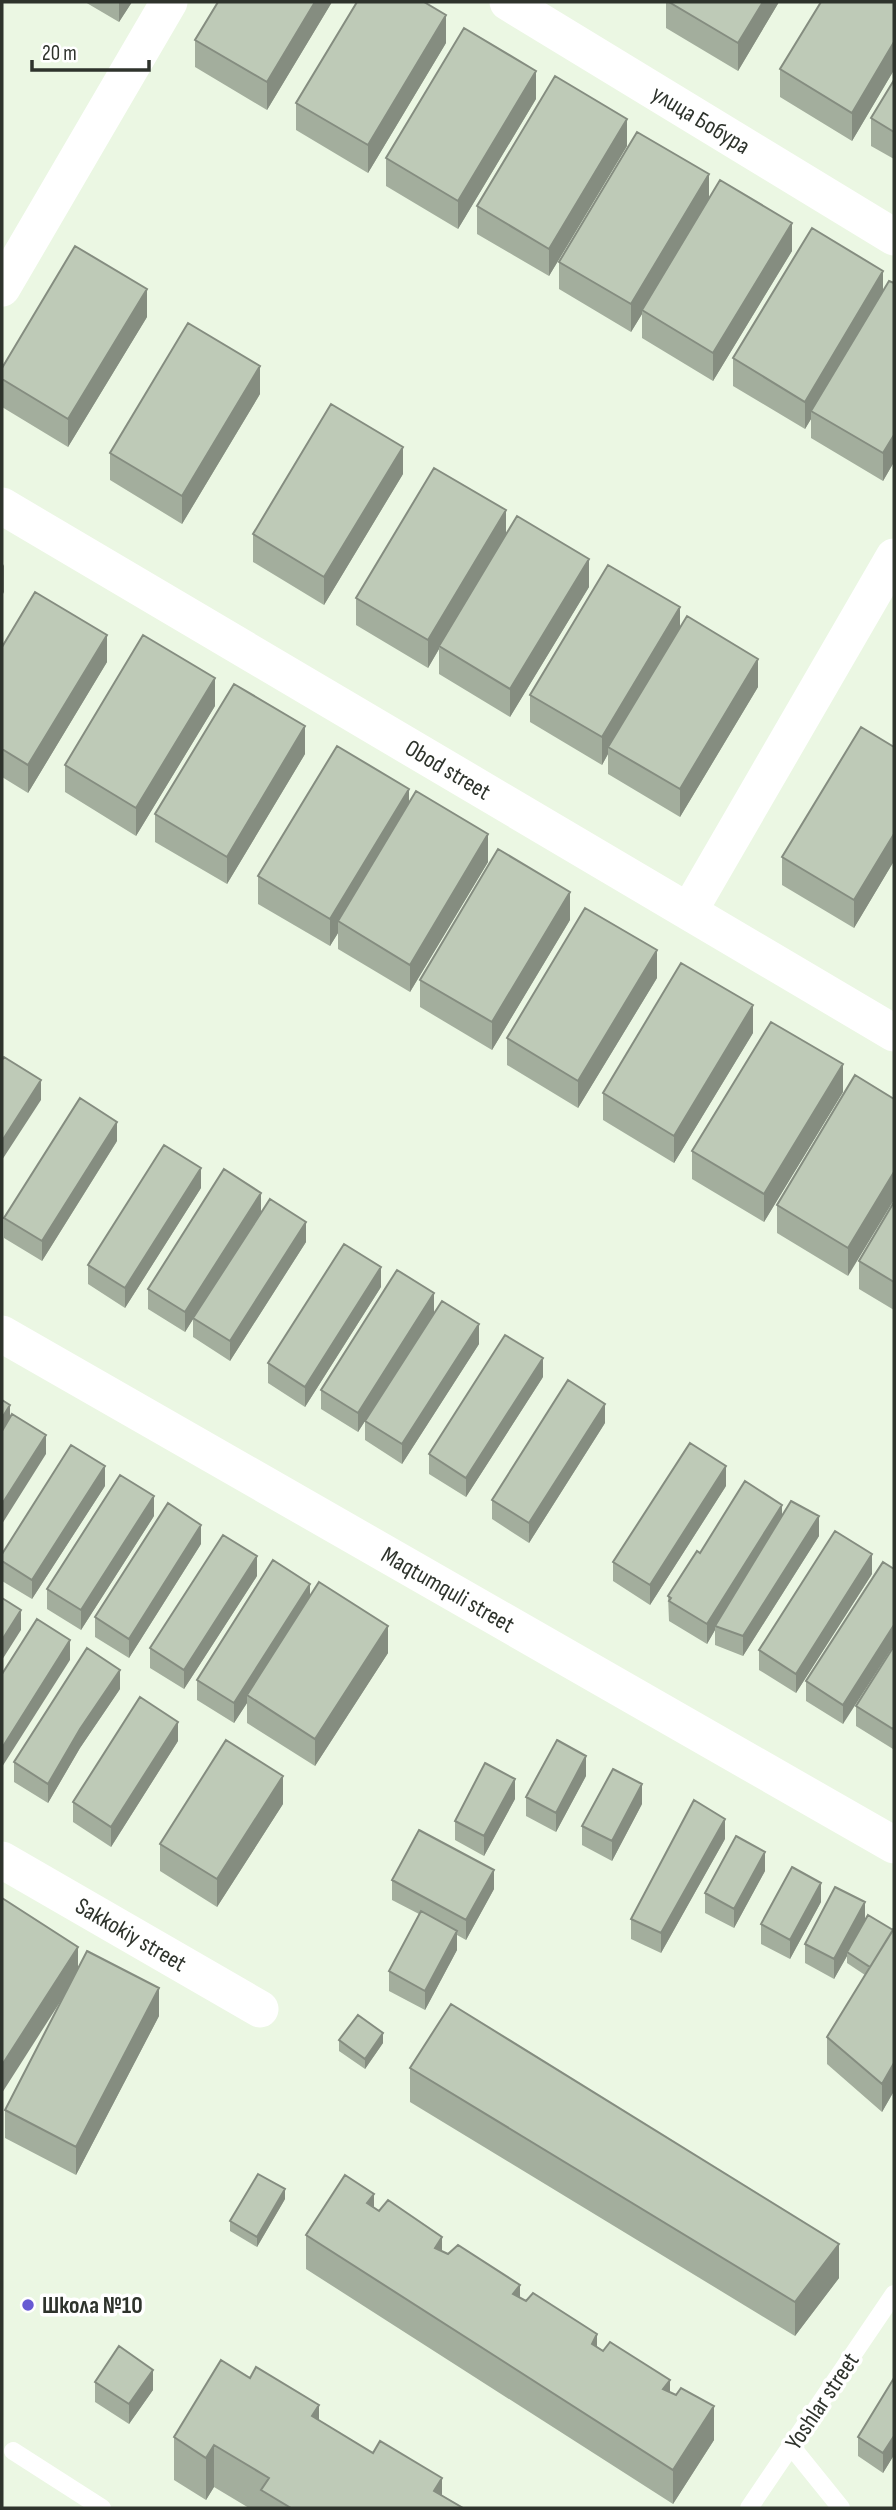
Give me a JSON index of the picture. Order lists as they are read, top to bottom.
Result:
{
  "streets": {
    "street": [
      "улица Бобура",
      "Obod street",
      "Maqtumquli street",
      "Sakkokiy street"
    ],
    "lane": ["Yoshlar street"]
  },
  "places": ["Школа №10"],
  "scale_bar": "20 m"
}
